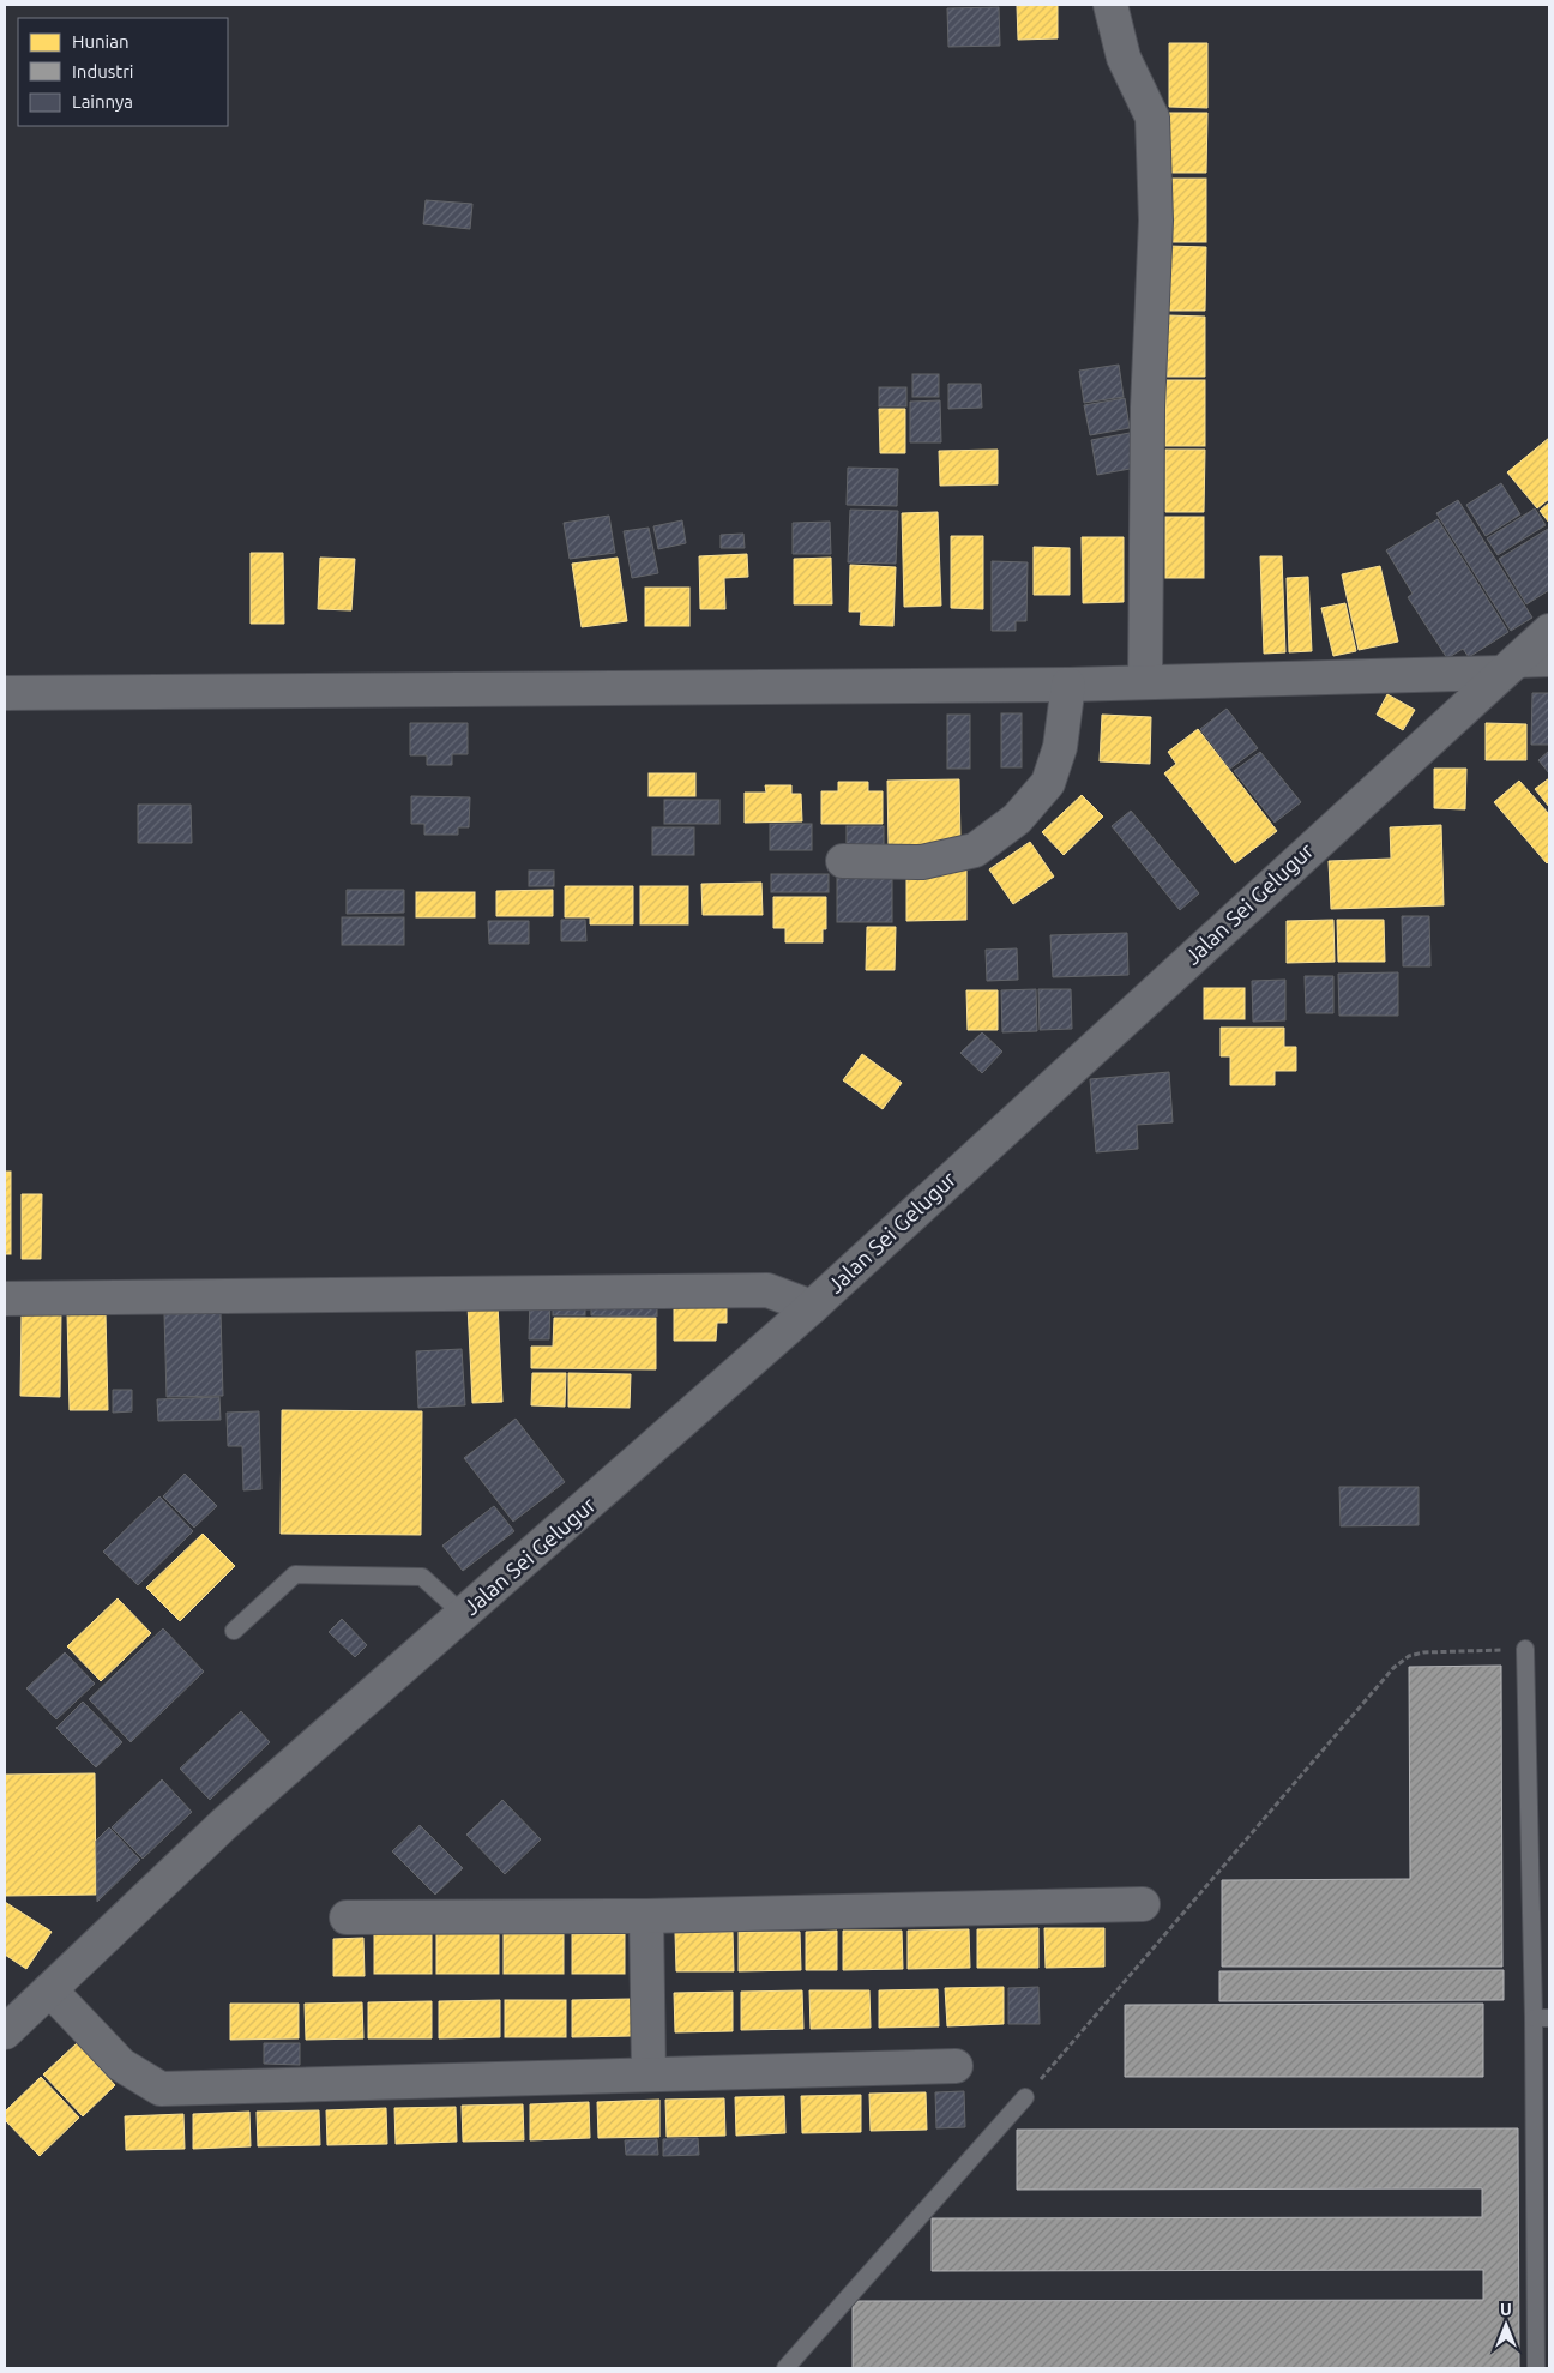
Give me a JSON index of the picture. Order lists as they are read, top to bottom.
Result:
{
  "streets": {
    "street": ["Jalan Sei Gelugur"]
  },
  "legend": ["Hunian", "Industri", "Lainnya"],
  "north": "top"
}
